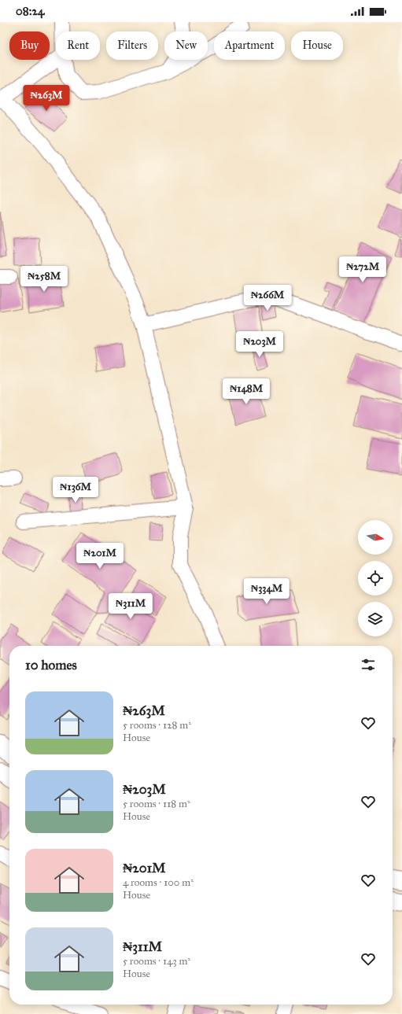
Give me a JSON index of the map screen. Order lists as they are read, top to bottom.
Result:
{
  "north": "right",
  "page": {
    "status": "08:24",
    "chip": [
      "Buy",
      "Rent",
      "Filters",
      "New",
      "Apartment",
      "House"
    ],
    "price": [
      "₦263M",
      "₦272M",
      "₦258M",
      "₦266M",
      "₦203M",
      "₦148M",
      "₦136M",
      "₦201M",
      "₦334M",
      "₦311M"
    ],
    "heading": "10 homes",
    "list": [
      {
        "name": "₦263M",
        "note": "5 rooms · 128 m² · House"
      },
      {
        "name": "₦203M",
        "note": "5 rooms · 118 m² · House"
      },
      {
        "name": "₦201M",
        "note": "4 rooms · 100 m² · House"
      },
      {
        "name": "₦311M",
        "note": "5 rooms · 143 m² · House"
      }
    ]
  }
}
